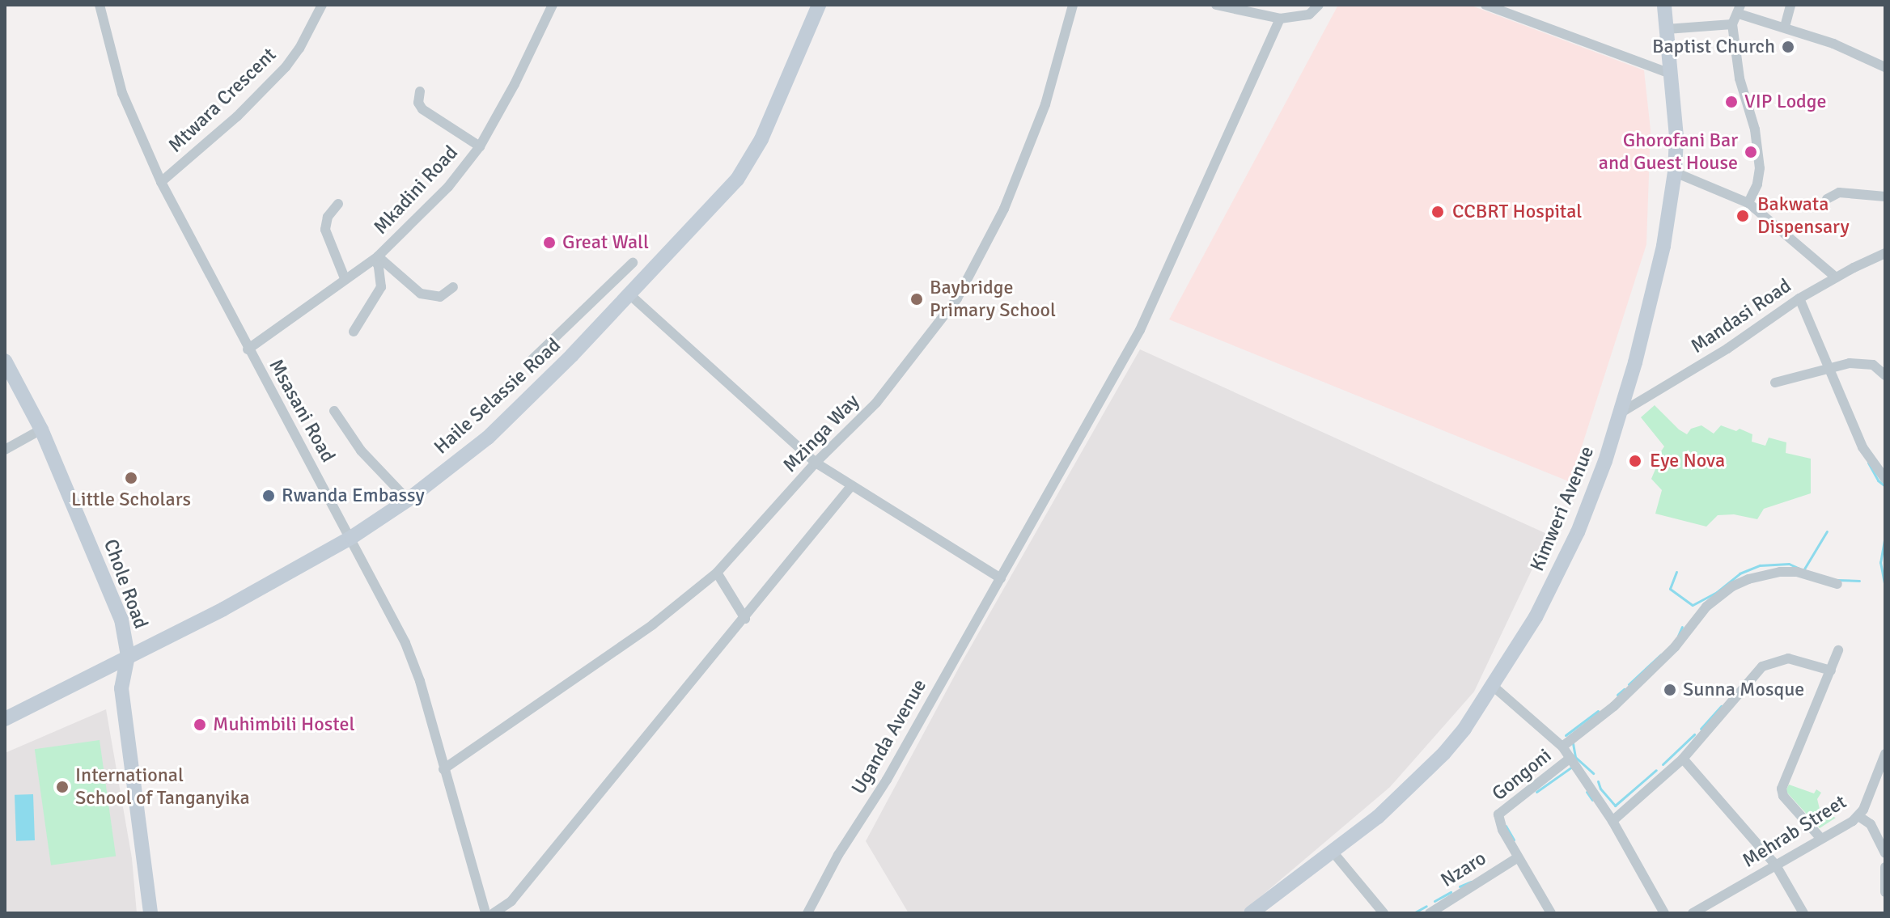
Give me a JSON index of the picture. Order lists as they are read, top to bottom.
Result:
{
  "streets": {
    "street": [
      "Mtwara Crescent",
      "Mkadini Road",
      "Mandasi Road",
      "Haile Selassie Road",
      "Msasani Road",
      "Mzinga Way",
      "Kimweri Avenue",
      "Chole Road",
      "Uganda Avenue",
      "Gongoni",
      "Mehrab Street",
      "Nzaro"
    ]
  },
  "crossings": [
    ["Mtwara Crescent", "Msasani Road"],
    ["Mkadini Road", "Msasani Road"],
    ["Mandasi Road", "Kimweri Avenue"],
    ["Haile Selassie Road", "Msasani Road"],
    ["Haile Selassie Road", "Chole Road"],
    ["Msasani Road", "Mzinga Way"],
    ["Kimweri Avenue", "Gongoni"],
    ["Gongoni", "Nzaro"]
  ],
  "places": [
    "Baptist Church",
    "VIP Lodge",
    "Ghorofani Bar and Guest House",
    "CCBRT Hospital",
    "Bakwata Dispensary",
    "Great Wall",
    "Baybridge Primary School",
    "Eye Nova",
    "Little Scholars",
    "Rwanda Embassy",
    "Sunna Mosque",
    "Muhimbili Hostel",
    "International School of Tanganyika"
  ]
}
